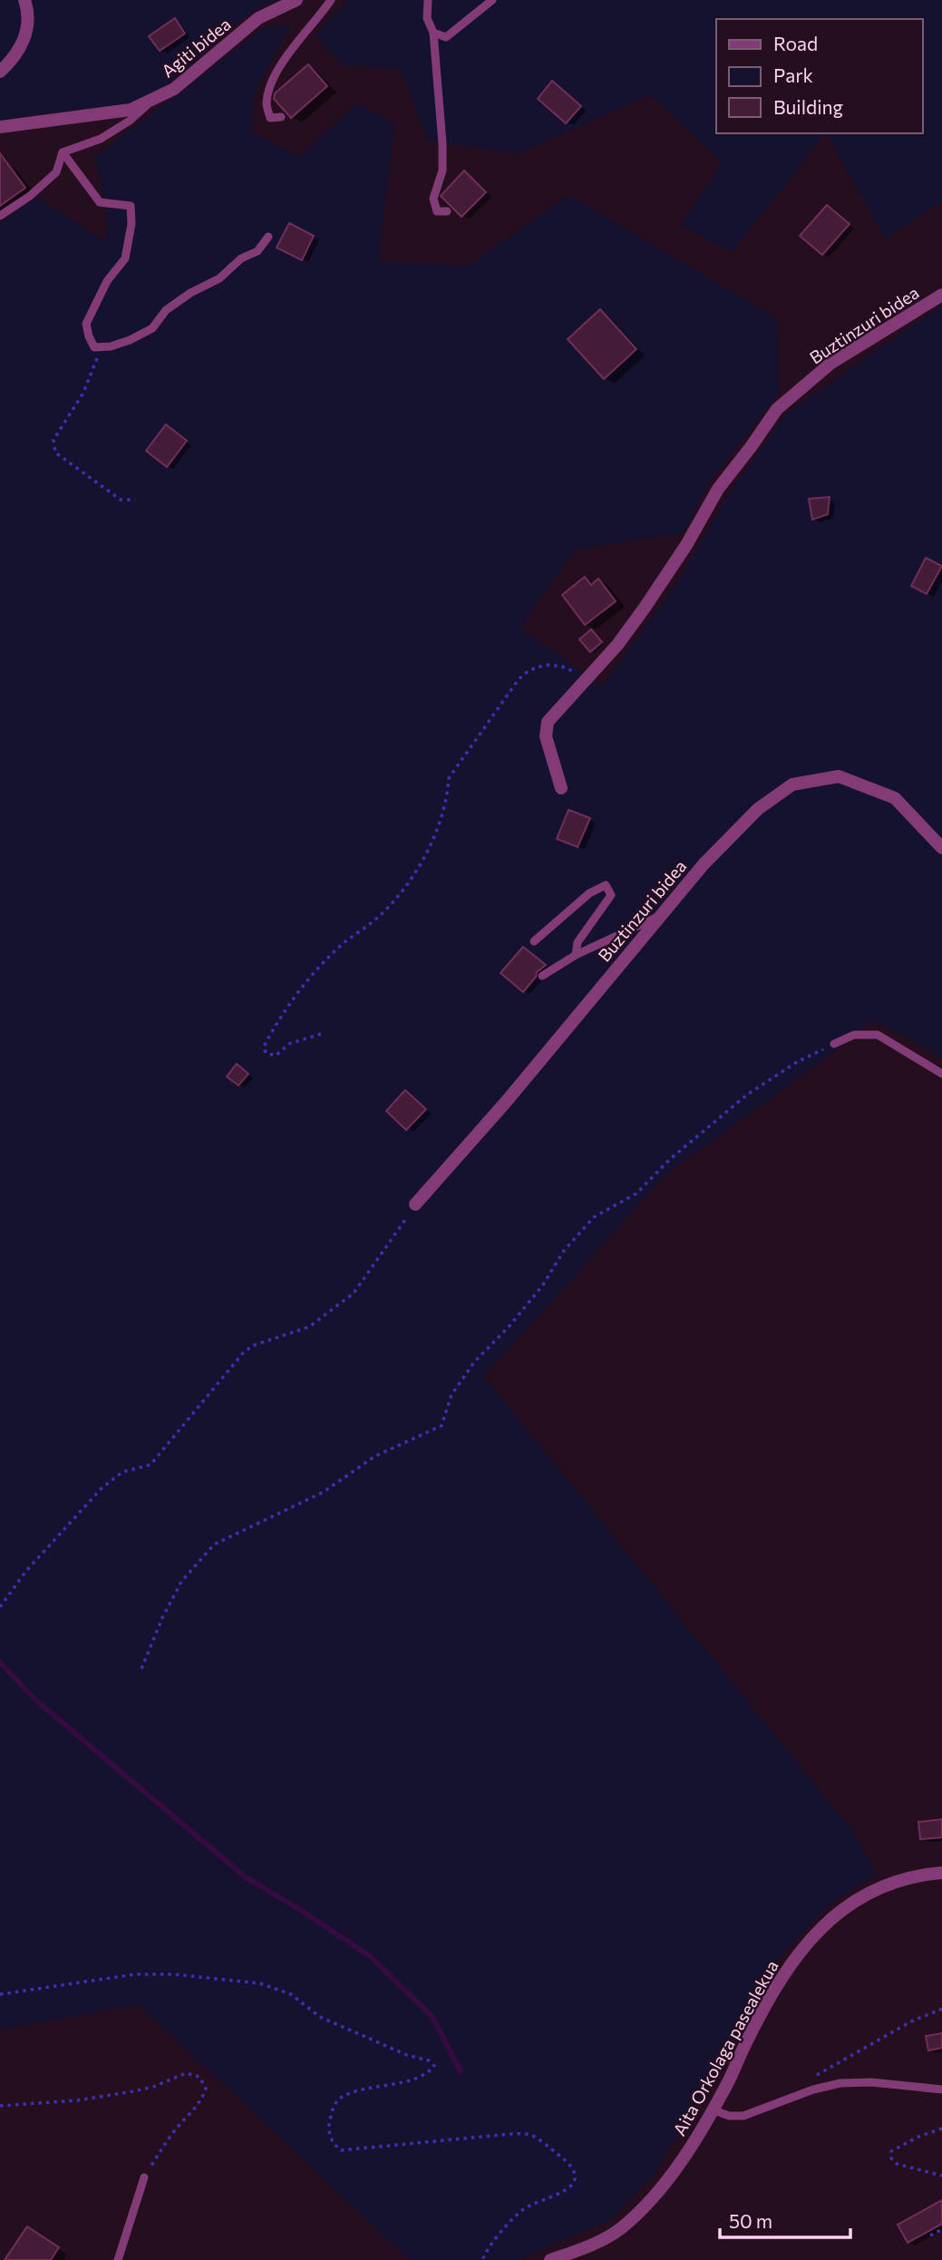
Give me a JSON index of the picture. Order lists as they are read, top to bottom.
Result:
{
  "streets": {
    "street": ["Agiti bidea", "Buztinzuri bidea", "Aita Orkolaga pasealekua"]
  },
  "legend": ["Road", "Park", "Building"],
  "scale_bar": "50 m"
}
